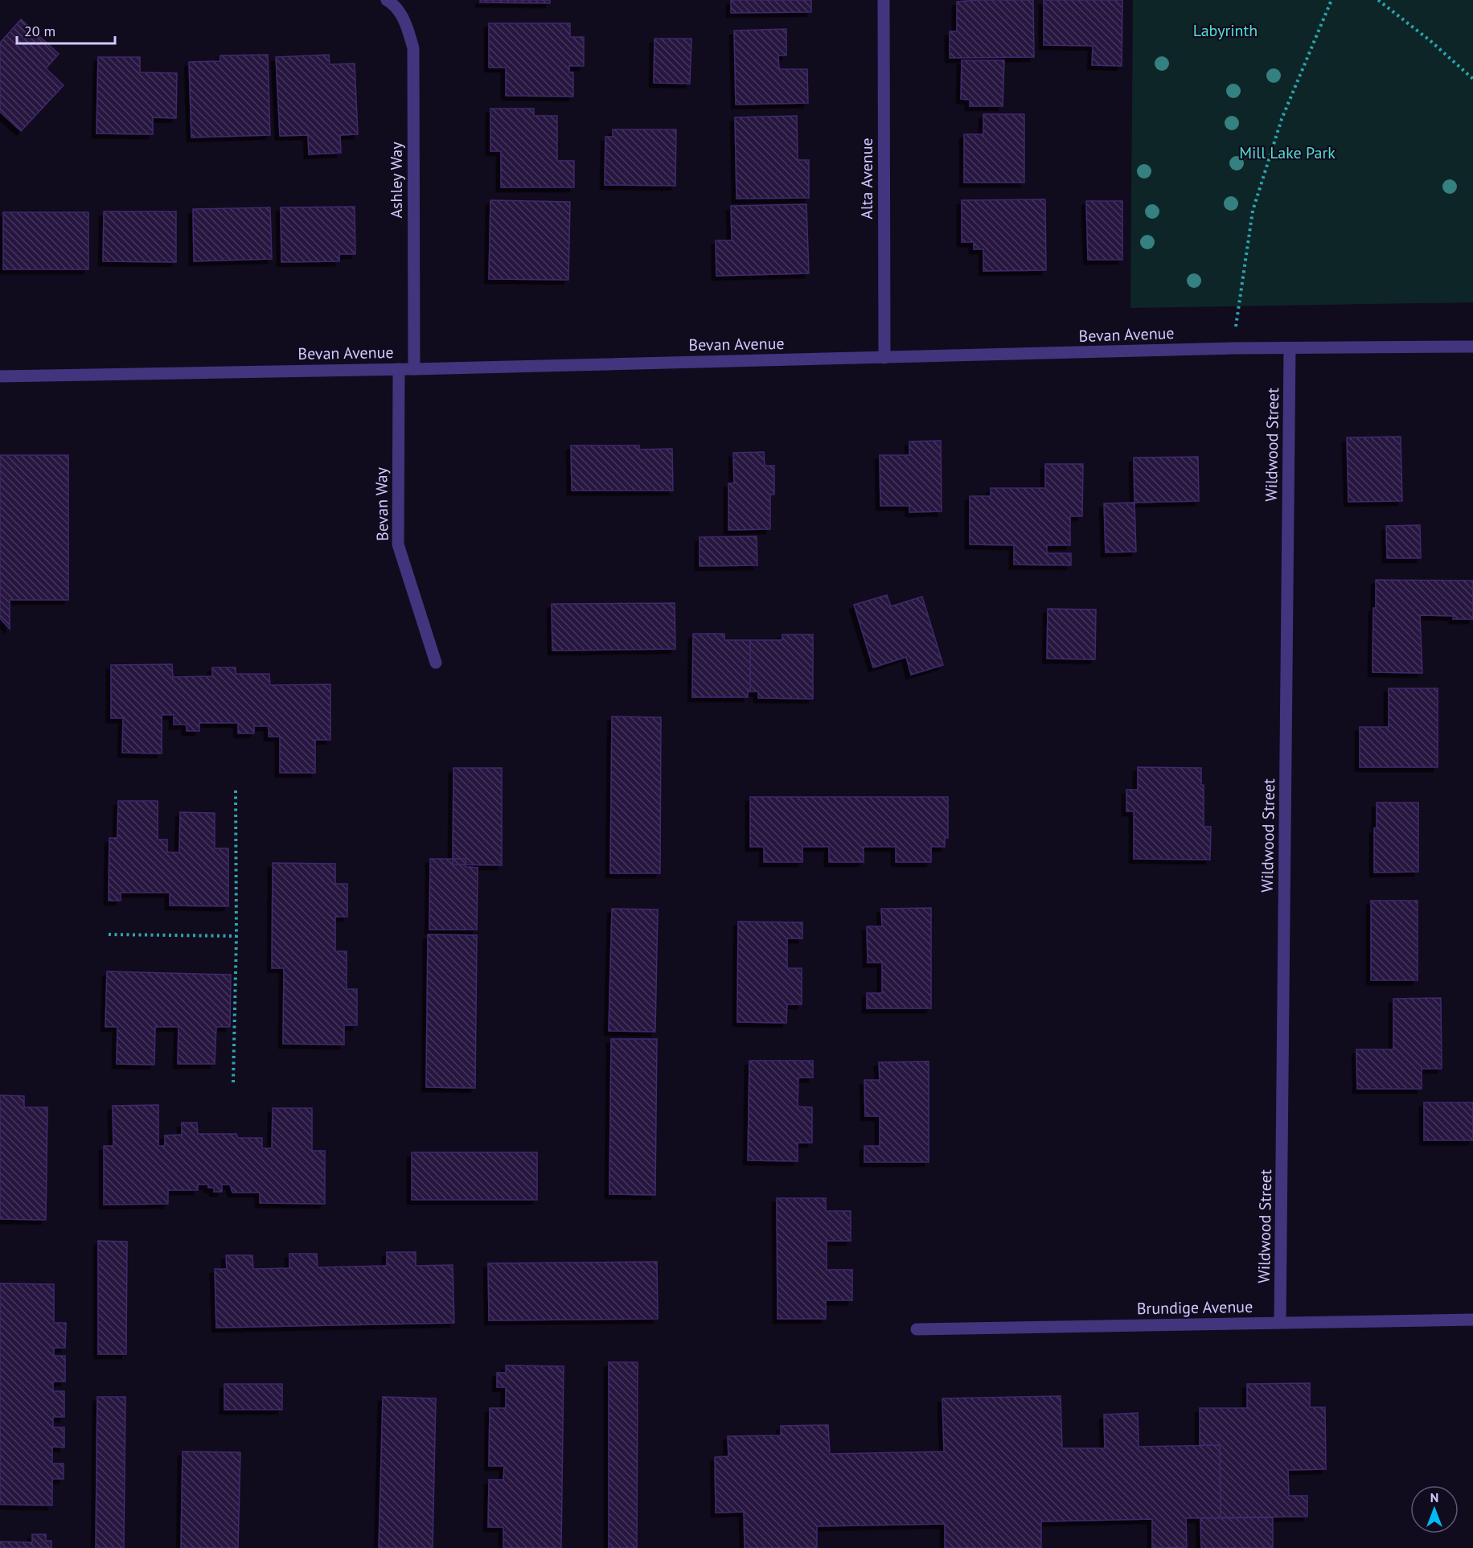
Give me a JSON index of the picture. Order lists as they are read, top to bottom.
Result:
{
  "streets": {
    "street": [
      "Alta Avenue",
      "Ashley Way",
      "Bevan Avenue",
      "Wildwood Street",
      "Bevan Way",
      "Brundige Avenue"
    ]
  },
  "crossings": [
    ["Alta Avenue", "Bevan Avenue"],
    ["Ashley Way", "Bevan Avenue"],
    ["Bevan Avenue", "Wildwood Street"],
    ["Bevan Avenue", "Bevan Way"],
    ["Wildwood Street", "Brundige Avenue"]
  ],
  "parks": ["Labyrinth", "Mill Lake Park"],
  "scale_bar": "20 m",
  "north": "top"
}
